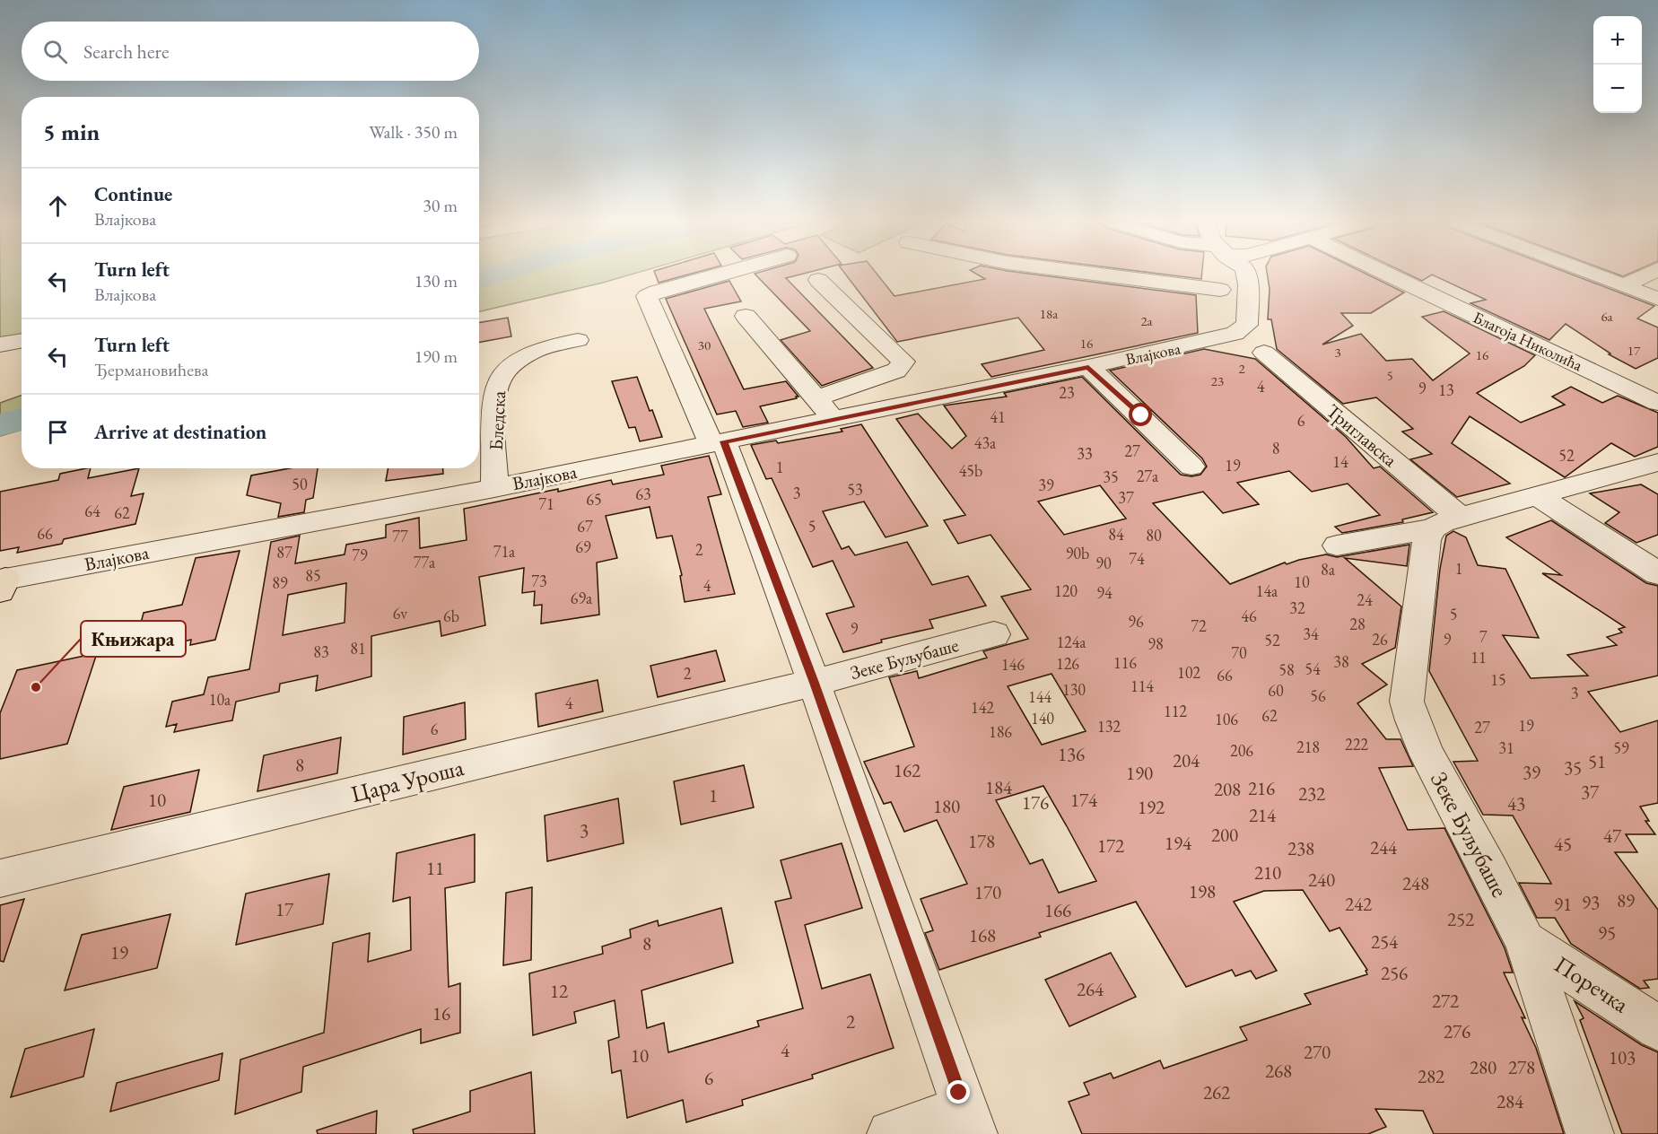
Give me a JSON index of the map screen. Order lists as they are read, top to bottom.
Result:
{
  "streets": {
    "street": [
      "Благоја Николића",
      "Влајкова",
      "Бледска",
      "Триглавска",
      "Зеке Буљубаше",
      "Цара Уроша",
      "Поречка"
    ]
  },
  "crossings": [
    ["Влајкова", "Бледска"],
    ["Влајкова", "Триглавска"],
    ["Триглавска", "Зеке Буљубаше"],
    ["Зеке Буљубаше", "Цара Уроша"],
    ["Зеке Буљубаше", "Поречка"]
  ],
  "places": ["Књижара"],
  "house_numbers": [
    "18a",
    "6a",
    "2a",
    "16",
    "30",
    "17",
    "3",
    "16",
    "2",
    "5",
    "23",
    "4",
    "9",
    "13",
    "23",
    "41",
    "6",
    "43a",
    "8",
    "27",
    "33",
    "52",
    "14",
    "19",
    "1",
    "45b",
    "27a",
    "35",
    "50",
    "39",
    "53",
    "3",
    "63",
    "37",
    "65",
    "71",
    "64",
    "62",
    "67",
    "5",
    "66",
    "84",
    "80",
    "77",
    "69",
    "2",
    "71a",
    "87",
    "90b",
    "79",
    "74",
    "77a",
    "90",
    "1",
    "8a",
    "85",
    "73",
    "10",
    "89",
    "4",
    "120",
    "14a",
    "94",
    "69a",
    "24",
    "32",
    "6v",
    "5",
    "6b",
    "46",
    "96",
    "28",
    "72",
    "9",
    "34",
    "7",
    "26",
    "9",
    "52",
    "124a",
    "98",
    "81",
    "83",
    "70",
    "11",
    "38",
    "116",
    "126",
    "146",
    "54",
    "58",
    "102",
    "2",
    "66",
    "15",
    "114",
    "130",
    "60",
    "3",
    "56",
    "144",
    "10a",
    "4",
    "142",
    "112",
    "62",
    "140",
    "106",
    "19",
    "132",
    "27",
    "6",
    "186",
    "222",
    "218",
    "31",
    "59",
    "206",
    "136",
    "204",
    "51",
    "8",
    "35",
    "162",
    "39",
    "190",
    "184",
    "216",
    "208",
    "37",
    "232",
    "1",
    "10",
    "174",
    "176",
    "43",
    "180",
    "192",
    "214",
    "3",
    "200",
    "47",
    "178",
    "194",
    "45",
    "172",
    "244",
    "238",
    "11",
    "210",
    "240",
    "248",
    "198",
    "170",
    "89",
    "93",
    "242",
    "91",
    "17",
    "166",
    "252",
    "95",
    "168",
    "254",
    "8",
    "19",
    "256",
    "264",
    "12",
    "272",
    "16",
    "2",
    "276",
    "4",
    "270",
    "10",
    "103",
    "280",
    "278",
    "268",
    "282",
    "6",
    "262",
    "284"
  ],
  "page": {
    "map_buttons": ["+", "−"],
    "search": "Search here",
    "heading": ["5 min", "Walk · 350 m"],
    "list": [
      ["Continue", "Влајкова", "30 m"],
      ["Turn left", "Влајкова", "130 m"],
      ["Turn left", "Ђермановићева", "190 m"],
      "Arrive at destination"
    ]
  }
}
